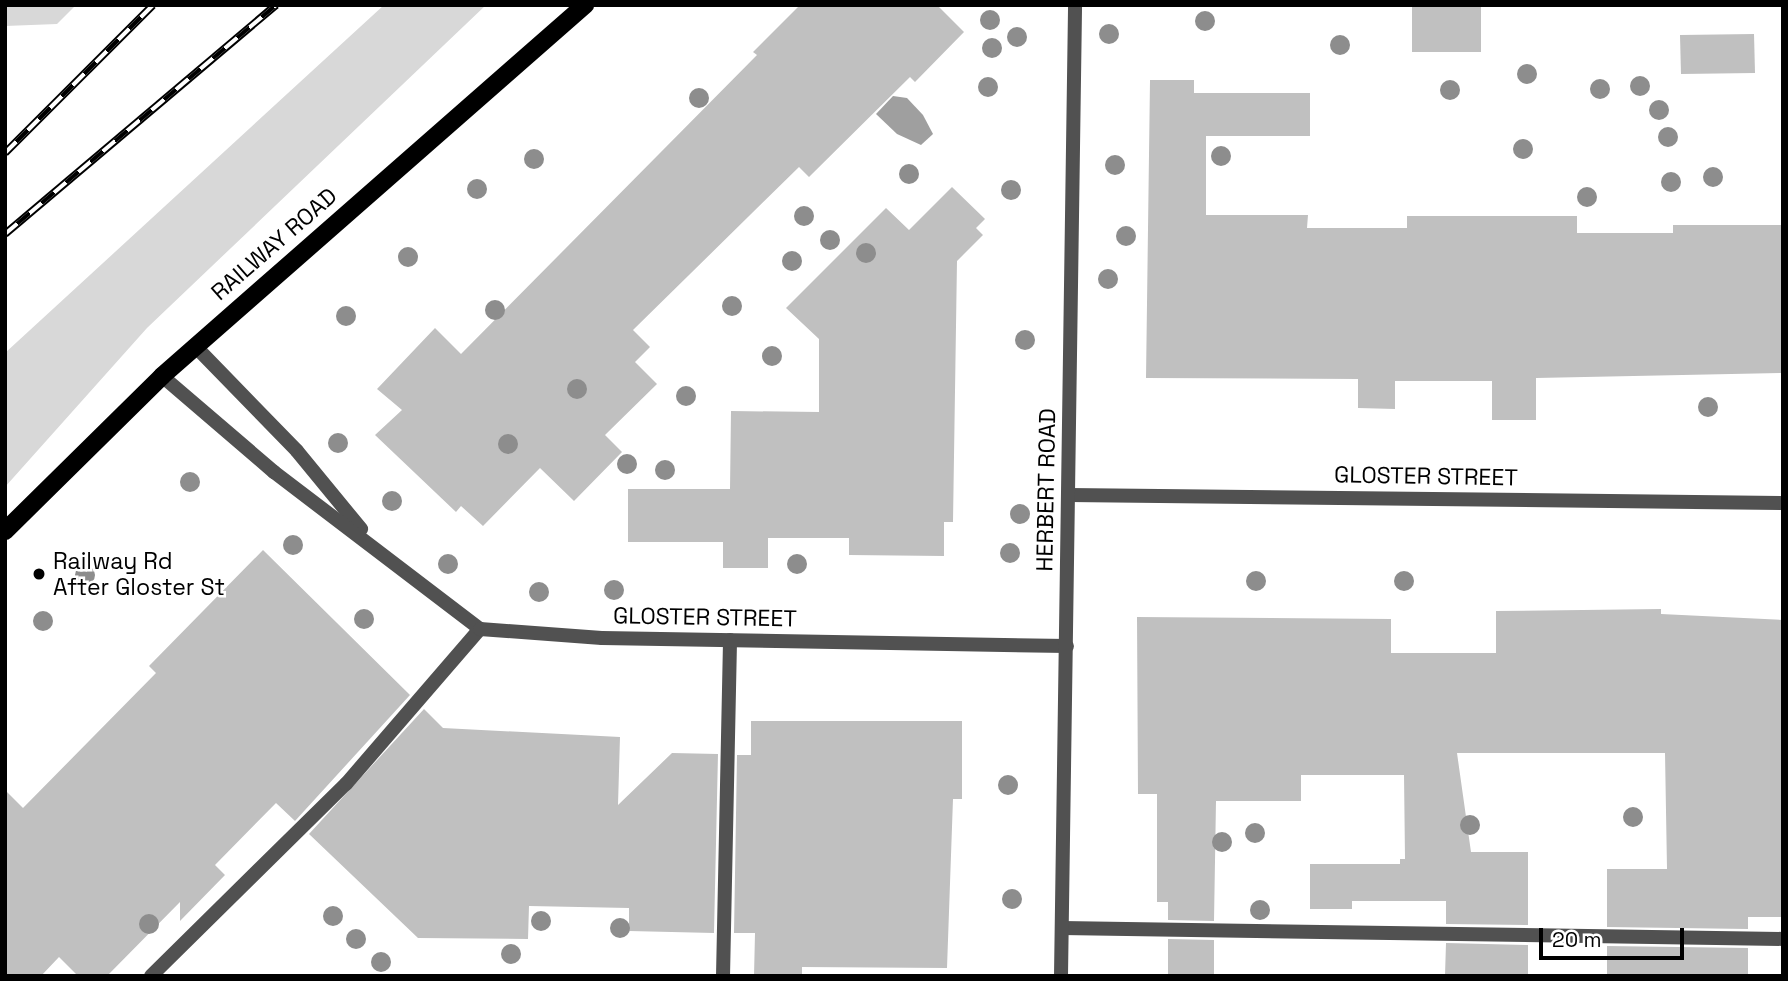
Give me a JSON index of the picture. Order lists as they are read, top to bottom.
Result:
{
  "streets": {
    "main road": ["RAILWAY ROAD"],
    "street": ["GLOSTER STREET", "HERBERT ROAD"]
  },
  "crossings": [
    ["GLOSTER STREET", "HERBERT ROAD"]
  ],
  "places": ["Railway Rd After Gloster St"],
  "scale_bar": "20 m"
}
